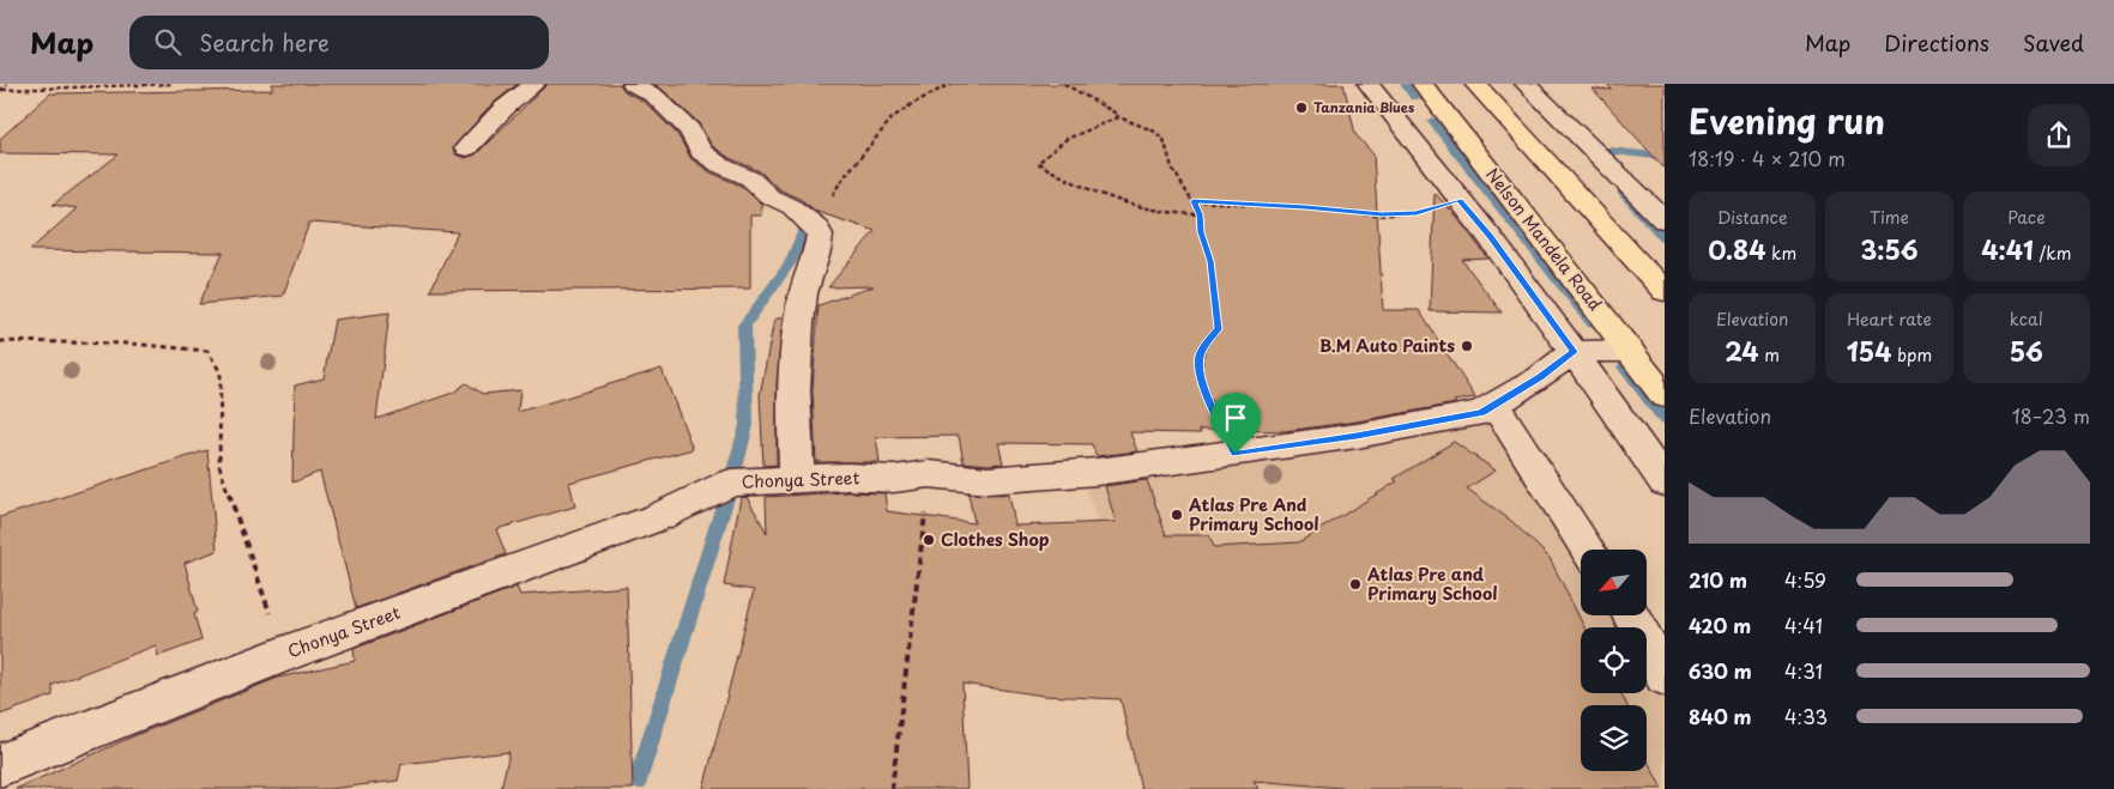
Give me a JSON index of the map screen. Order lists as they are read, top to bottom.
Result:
{
  "streets": {
    "main road": ["Nelson Mandela Road"],
    "street": ["Chonya Street"]
  },
  "places": [
    "Tanzania Blues",
    "B.M Auto Paints",
    "Atlas Pre And Primary School",
    "Clothes Shop",
    "Atlas Pre and Primary School"
  ],
  "north": "bottom left",
  "page": {
    "header": "Map",
    "search": "Search here",
    "nav": ["Map", "Directions", "Saved"],
    "heading": ["Evening run", "18:19 · 4 × 210 m"],
    "stats": [
      ["Distance", "0.84 km"],
      ["Time", "3:56"],
      ["Pace", "4:41 /km"],
      ["Elevation", "24 m"],
      ["Heart rate", "154 bpm"],
      ["kcal", "56"]
    ],
    "chart": ["Elevation", "18–23 m"],
    "list": [
      {
        "name": "210 m",
        "note": "4:59"
      },
      {
        "name": "420 m",
        "note": "4:41"
      },
      {
        "name": "630 m",
        "note": "4:31"
      },
      {
        "name": "840 m",
        "note": "4:33"
      }
    ]
  }
}
